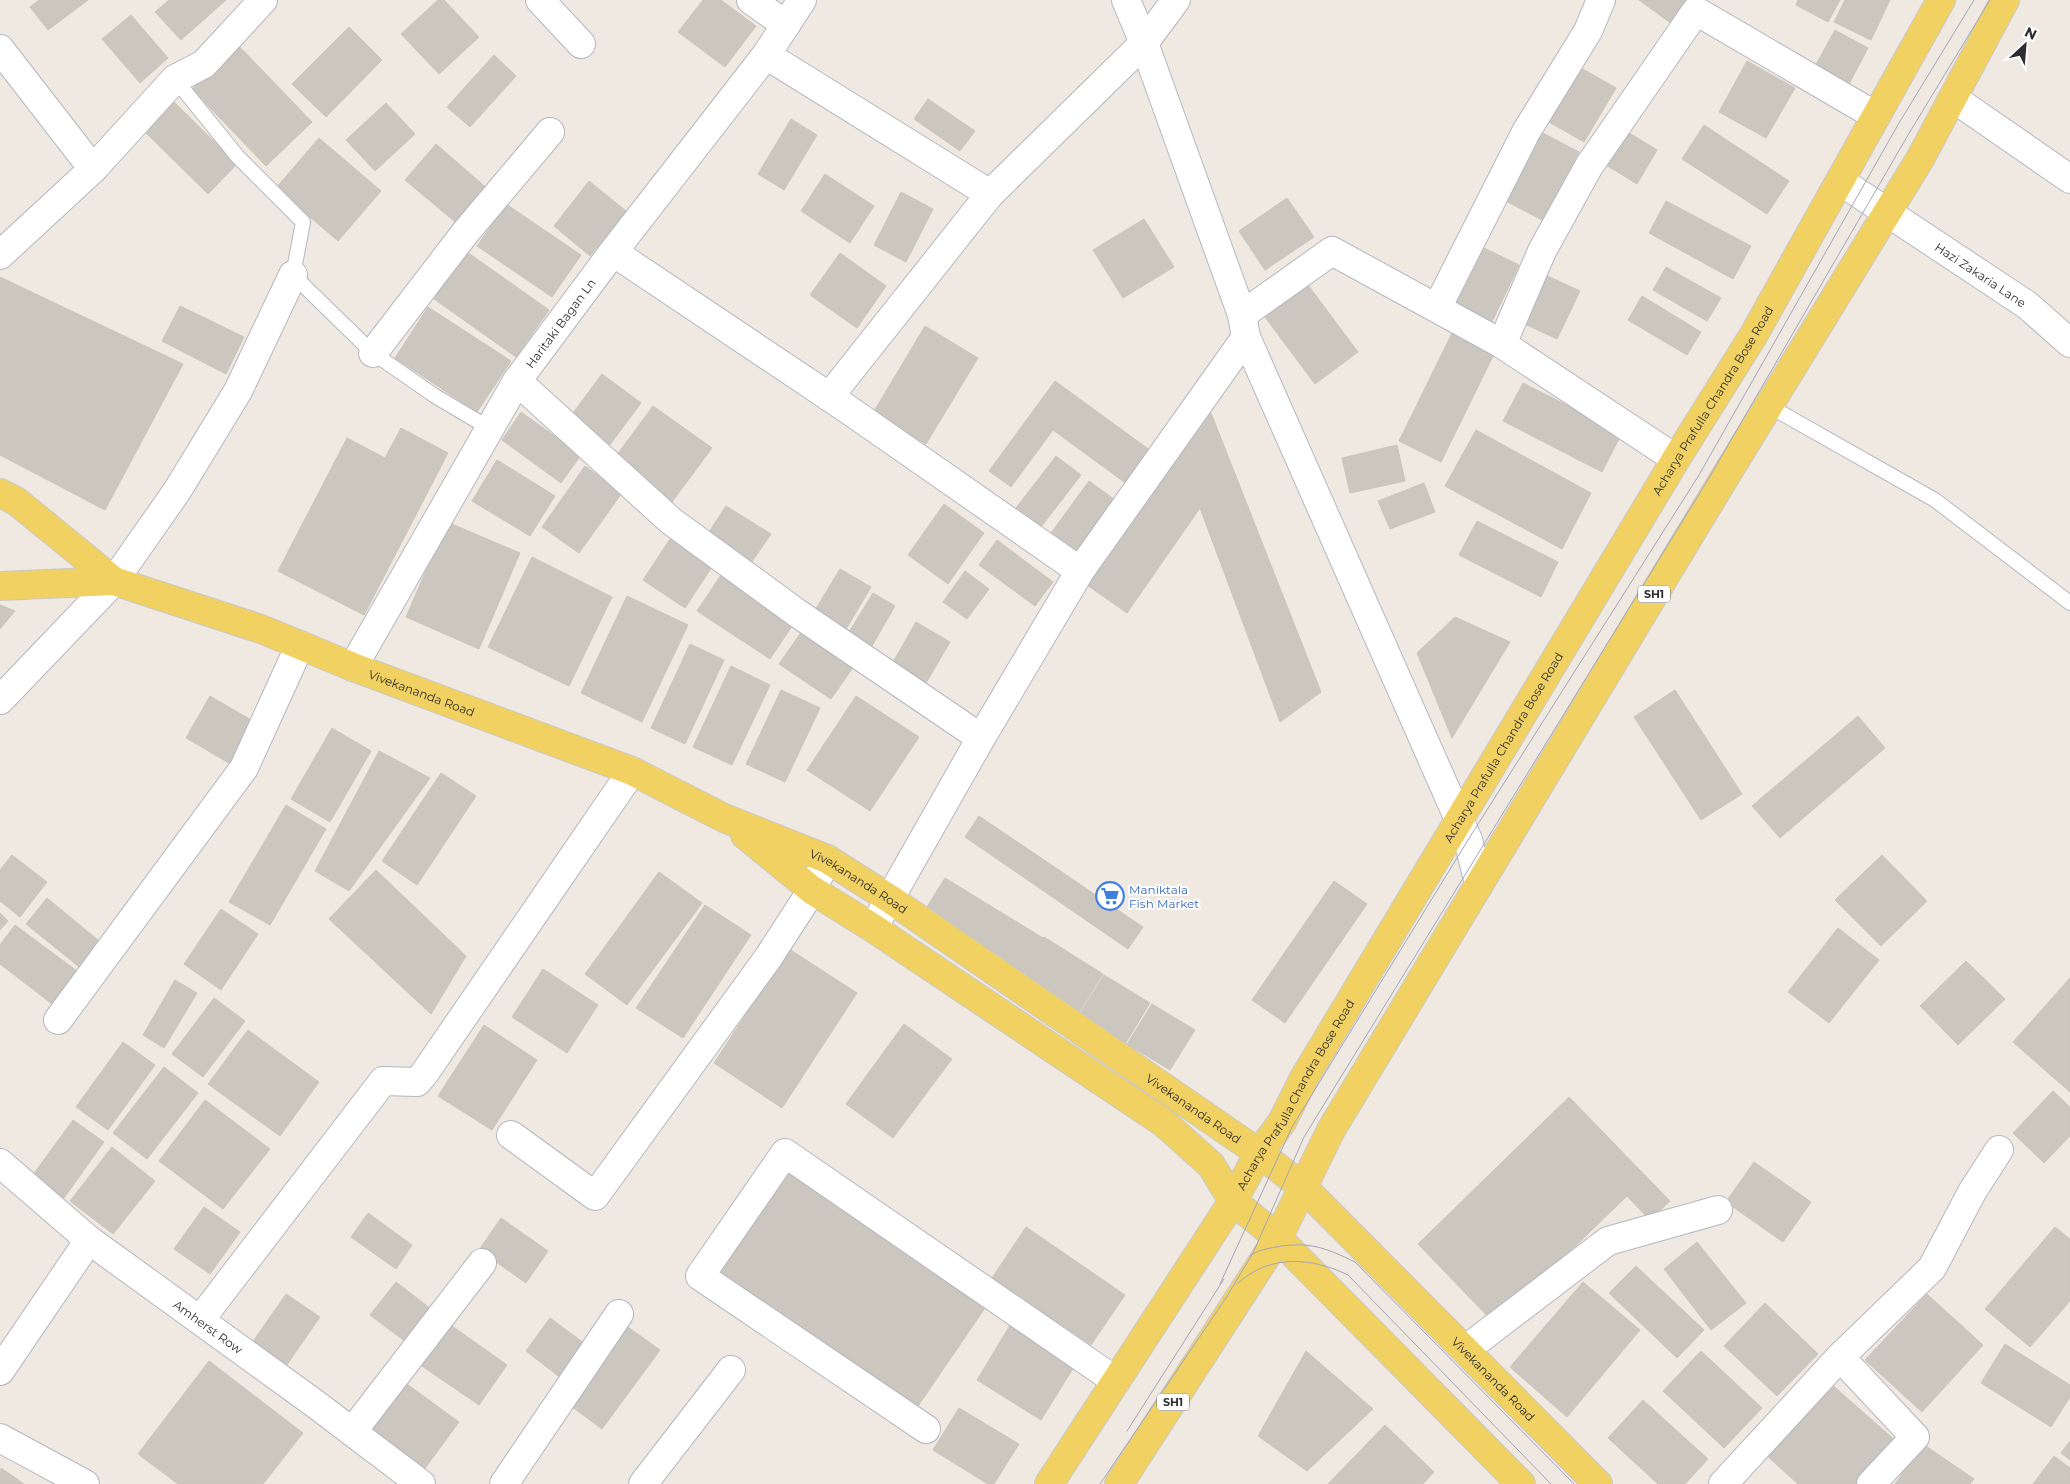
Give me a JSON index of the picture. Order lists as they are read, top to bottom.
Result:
{
  "streets": {
    "main road": ["Acharya Prafulla Chandra Bose Road", "SH1", "Vivekananda Road"],
    "street": ["Hazi Zakaria Lane", "Haritaki Bagan Ln", "Amherst Row"]
  },
  "crossings": [
    ["Hazi Zakaria Lane", "Acharya Prafulla Chandra Bose Road"],
    ["Hazi Zakaria Lane", "SH1"],
    ["Haritaki Bagan Ln", "Vivekananda Road"],
    ["Acharya Prafulla Chandra Bose Road", "Vivekananda Road"],
    ["SH1", "Vivekananda Road"]
  ],
  "places": {
    "supermarket": ["Maniktala Fish Market"]
  },
  "north": "top right"
}
